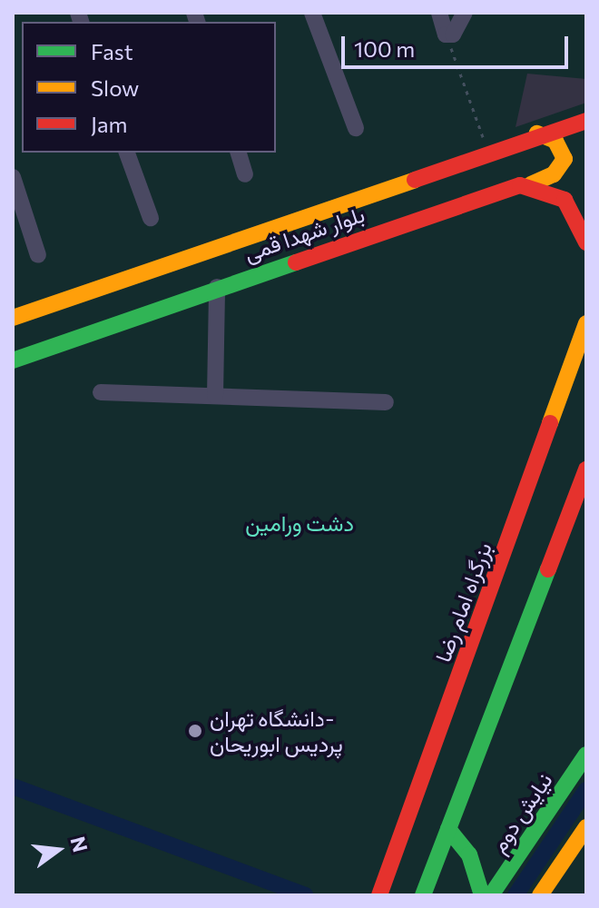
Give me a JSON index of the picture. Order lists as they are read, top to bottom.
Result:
{
  "streets": {
    "main road": ["بلوار شهدا قمی", "بزرگراه امام رضا", "نیایش دوم"]
  },
  "parks": ["دشت ورامین"],
  "places": ["دانشگاه تهران- پردیس ابوریحان"],
  "legend": ["Fast", "Slow", "Jam"],
  "scale_bar": "100 m",
  "north": "right"
}
